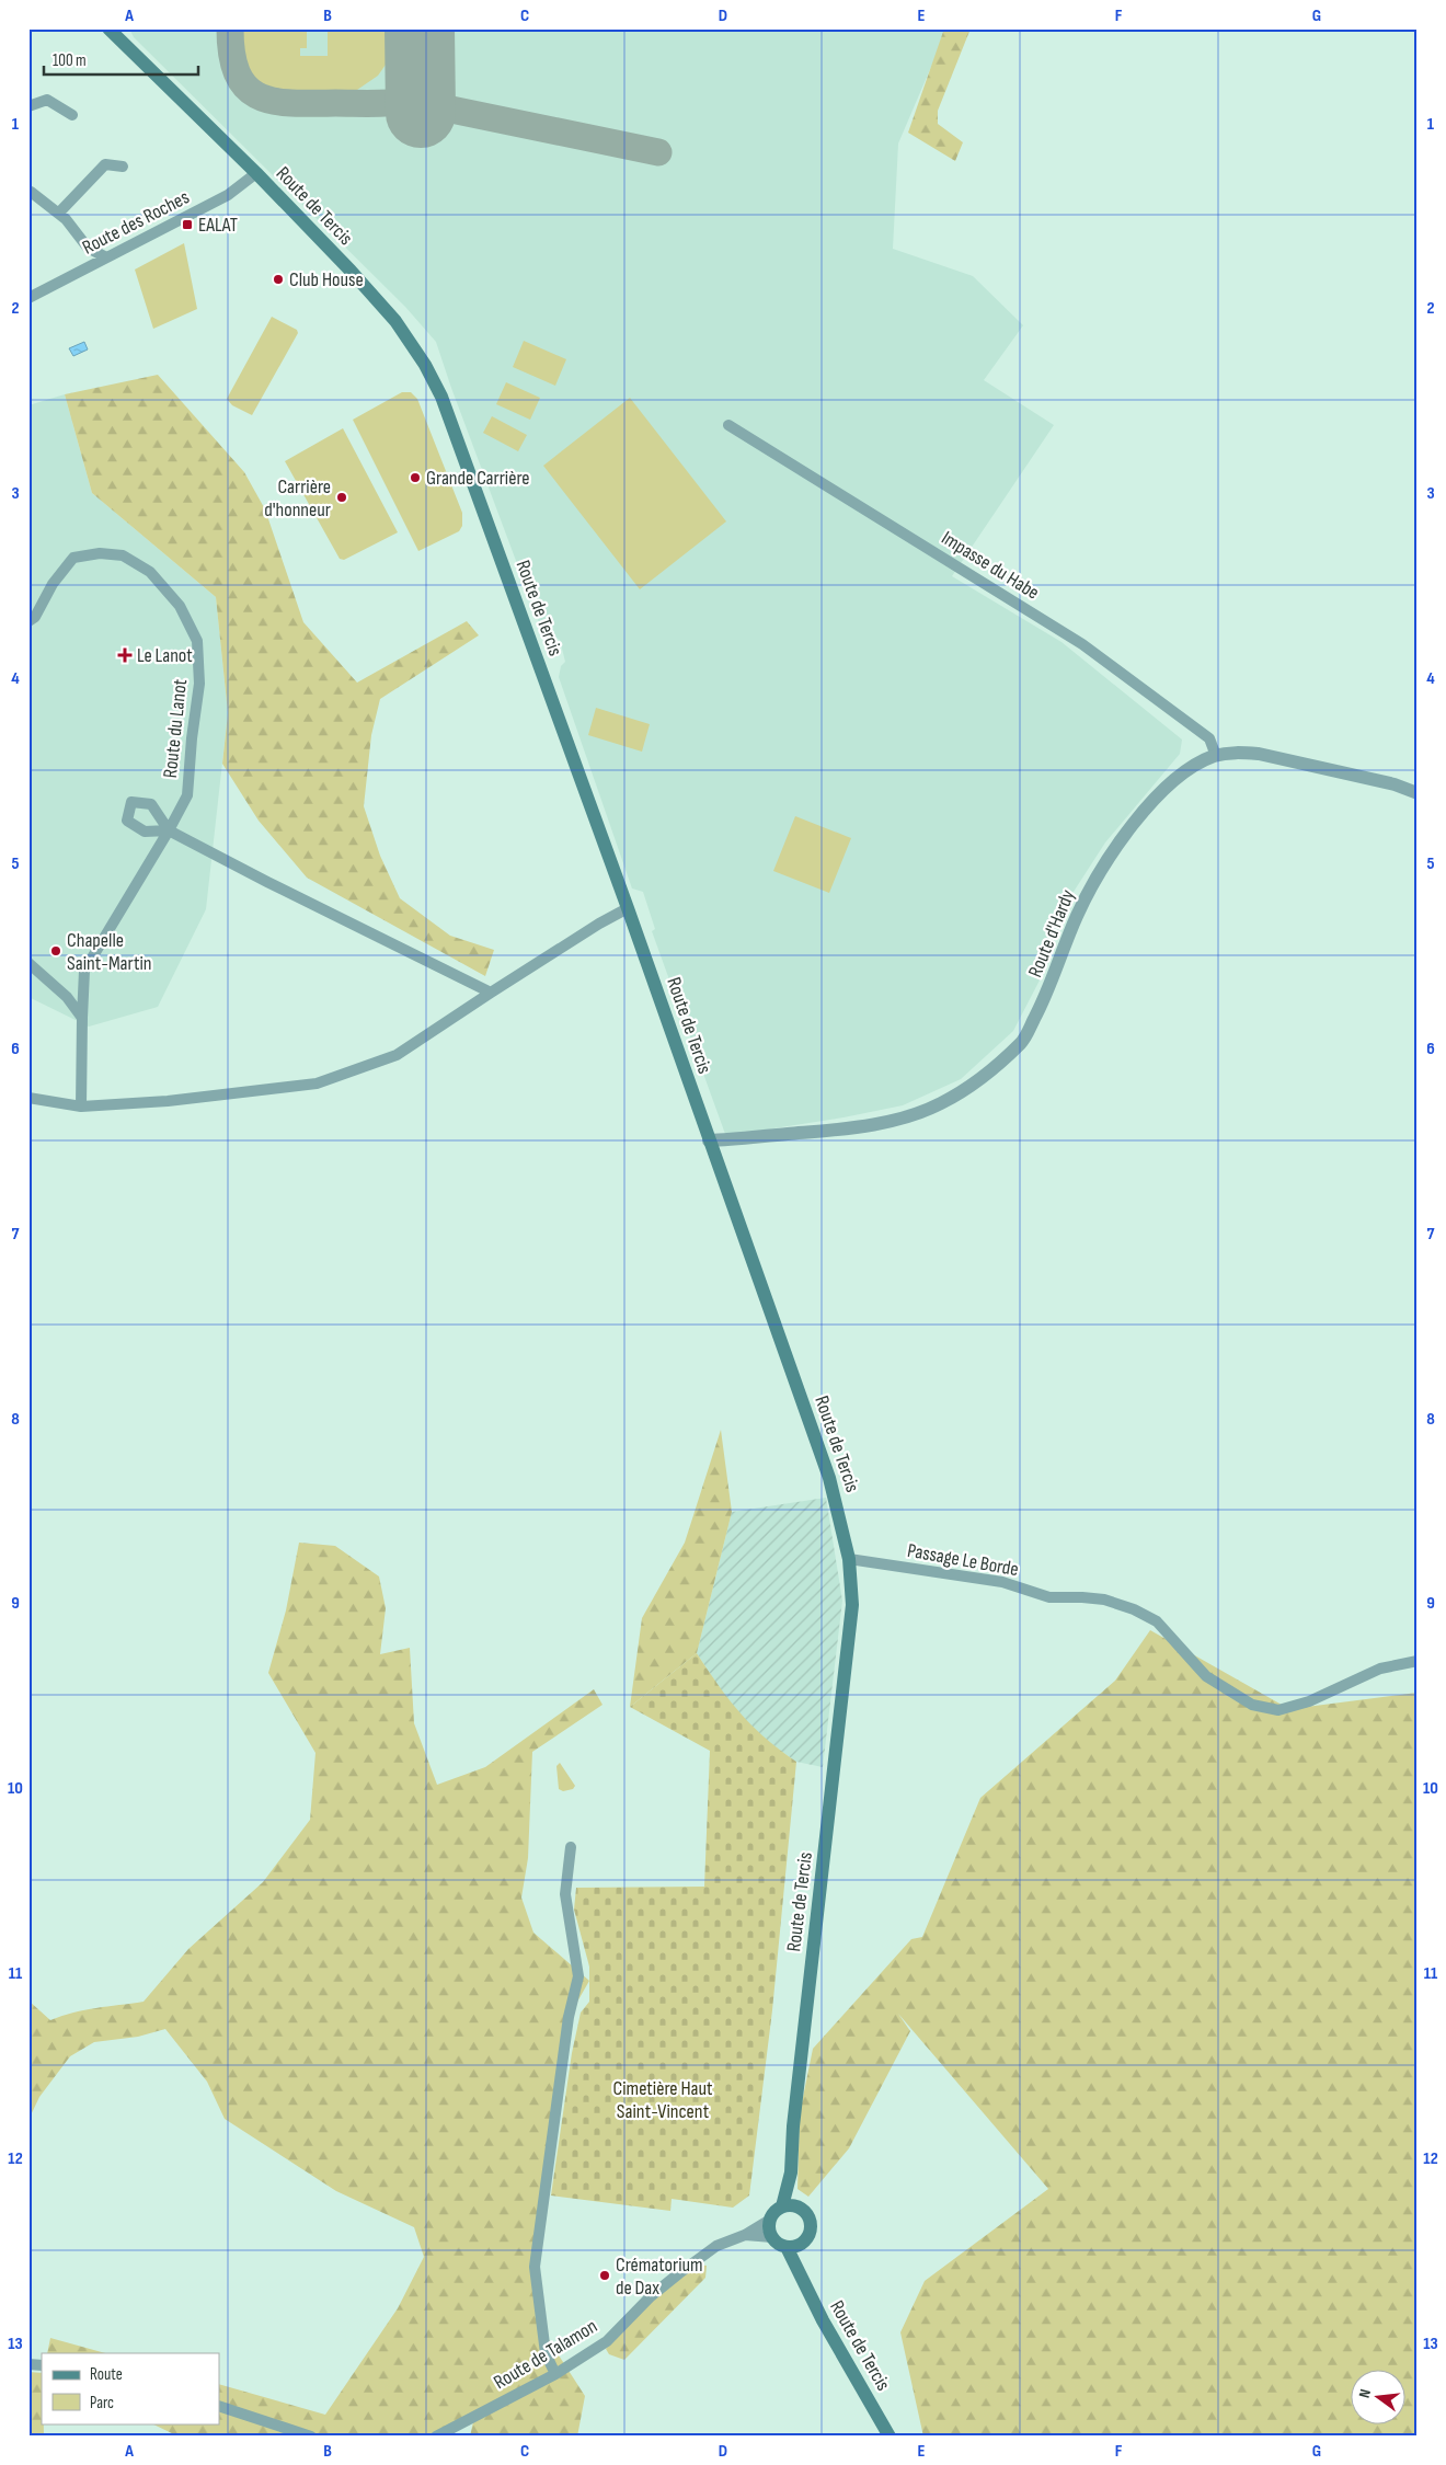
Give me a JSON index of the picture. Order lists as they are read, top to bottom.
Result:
{
  "streets": {
    "main road": ["Route de Tercis"],
    "street": [
      "Route des Roches",
      "Impasse du Habe",
      "Route du Lanot",
      "Route d'Hardy",
      "Passage Le Borde",
      "Route de Talamon"
    ]
  },
  "crossings": [
    ["Route de Tercis", "Route des Roches"],
    ["Route de Tercis", "Route d'Hardy"],
    ["Route de Tercis", "Passage Le Borde"],
    ["Route de Tercis", "Route de Talamon"],
    ["Impasse du Habe", "Route d'Hardy"]
  ],
  "parks": ["Cimetière Haut Saint-Vincent"],
  "places": {
    "transit": ["EALAT"],
    "other": [
      "Club House",
      "Grande Carrière",
      "Carrière d'honneur",
      "Chapelle Saint-Martin",
      "Crématorium de Dax"
    ],
    "health": ["Le Lanot"]
  },
  "legend": ["Route", "Parc"],
  "scale_bar": "100 m",
  "north": "left",
  "grid": {
    "columns": [
      "A",
      "B",
      "C",
      "D",
      "E",
      "F",
      "G"
    ],
    "rows": [
      "1",
      "2",
      "3",
      "4",
      "5",
      "6",
      "7",
      "8",
      "9",
      "10",
      "11",
      "12",
      "13"
    ]
  }
}
